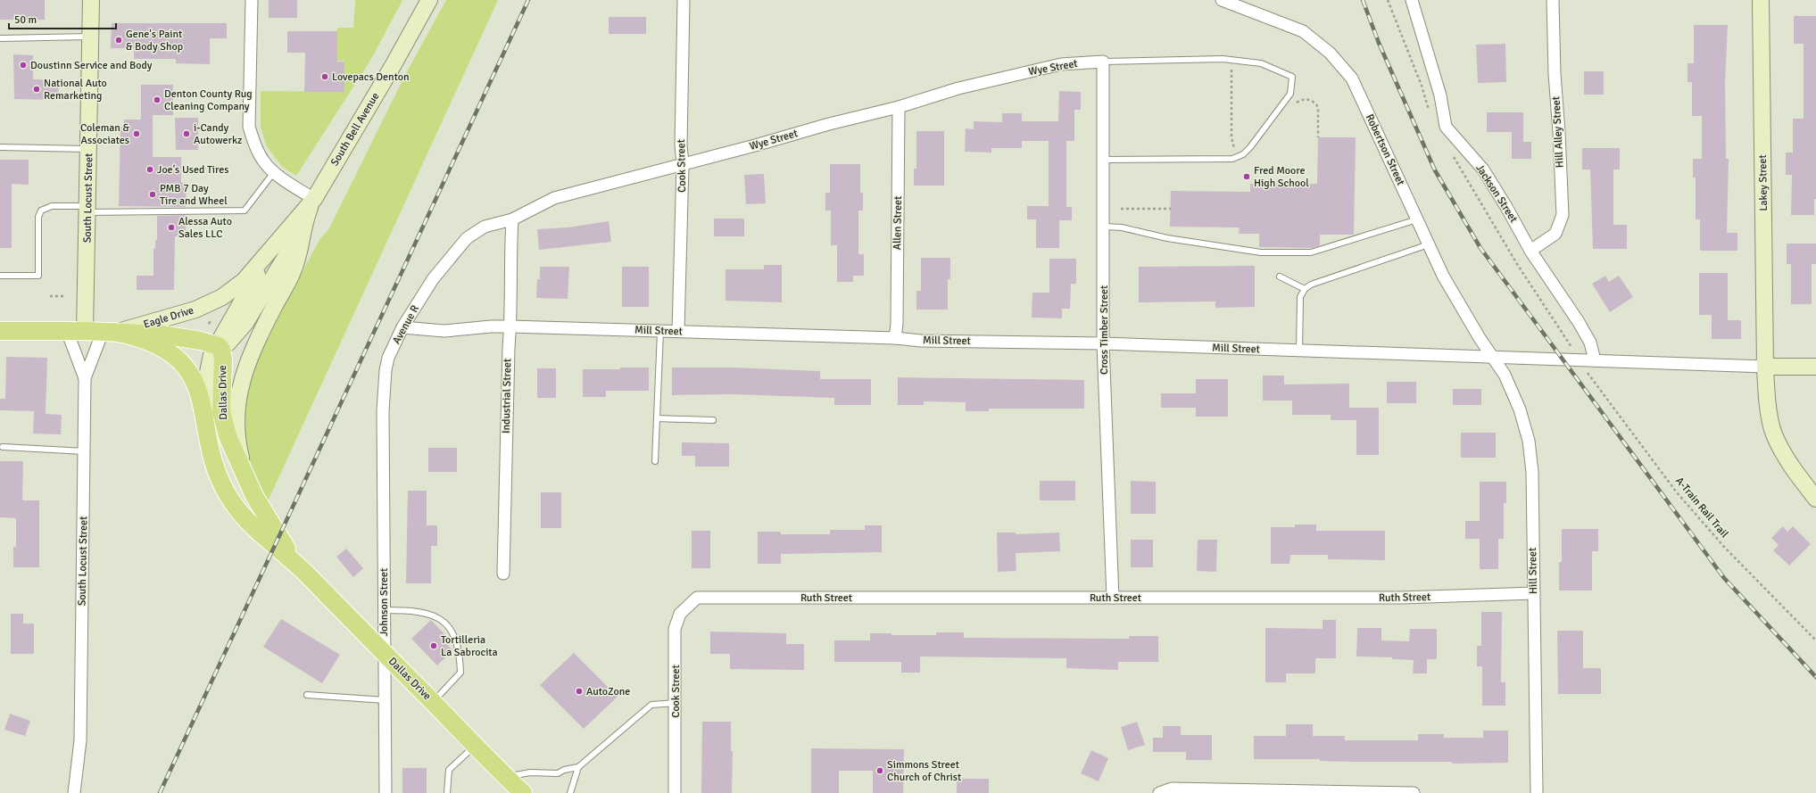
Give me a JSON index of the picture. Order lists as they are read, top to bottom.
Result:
{
  "streets": {
    "main road": [
      "South Bell Avenue",
      "Lakey Street",
      "South Locust Street",
      "Eagle Drive",
      "Dallas Drive"
    ],
    "street": [
      "Wye Street",
      "Hill Alley Street",
      "Robertson Street",
      "Cook Street",
      "Jackson Street",
      "Allen Street",
      "Avenue R",
      "Cross Timber Street",
      "Mill Street",
      "Industrial Street",
      "Hill Street",
      "Ruth Street",
      "Johnson Street"
    ],
    "path": ["A-Train Rail Trail"]
  },
  "crossings": [
    ["Wye Street", "Cook Street"],
    ["Wye Street", "Allen Street"],
    ["Wye Street", "Avenue R"],
    ["Wye Street", "Cross Timber Street"],
    ["Wye Street", "Industrial Street"],
    ["South Bell Avenue", "Eagle Drive"],
    ["South Bell Avenue", "Dallas Drive"],
    ["Hill Alley Street", "Jackson Street"],
    ["Robertson Street", "Mill Street"],
    ["Robertson Street", "Hill Street"],
    ["Cook Street", "Mill Street"],
    ["Cook Street", "Ruth Street"],
    ["Lakey Street", "Mill Street"],
    ["Jackson Street", "Mill Street"],
    ["South Locust Street", "Eagle Drive"],
    ["Allen Street", "Mill Street"],
    ["Eagle Drive", "Dallas Drive"],
    ["Avenue R", "Mill Street"],
    ["Avenue R", "Johnson Street"],
    ["Cross Timber Street", "Mill Street"],
    ["Cross Timber Street", "Ruth Street"],
    ["Mill Street", "Industrial Street"],
    ["Mill Street", "Hill Street"],
    ["Dallas Drive", "Johnson Street"],
    ["Hill Street", "Ruth Street"]
  ],
  "places": [
    "Gene's Paint & Body Shop",
    "Doustinn Service and Body",
    "Lovepacs Denton",
    "National Auto Remarketing",
    "Denton County Rug Cleaning Company",
    "Coleman & Associates",
    "i-Candy Autowerkz",
    "Joe's Used Tires",
    "Fred Moore High School",
    "PMB 7 Day Tire and Wheel",
    "Alessa Auto Sales LLC",
    "Tortilleria La Sabrocita",
    "AutoZone",
    "Simmons Street Church of Christ"
  ],
  "scale_bar": "50 m"
}
